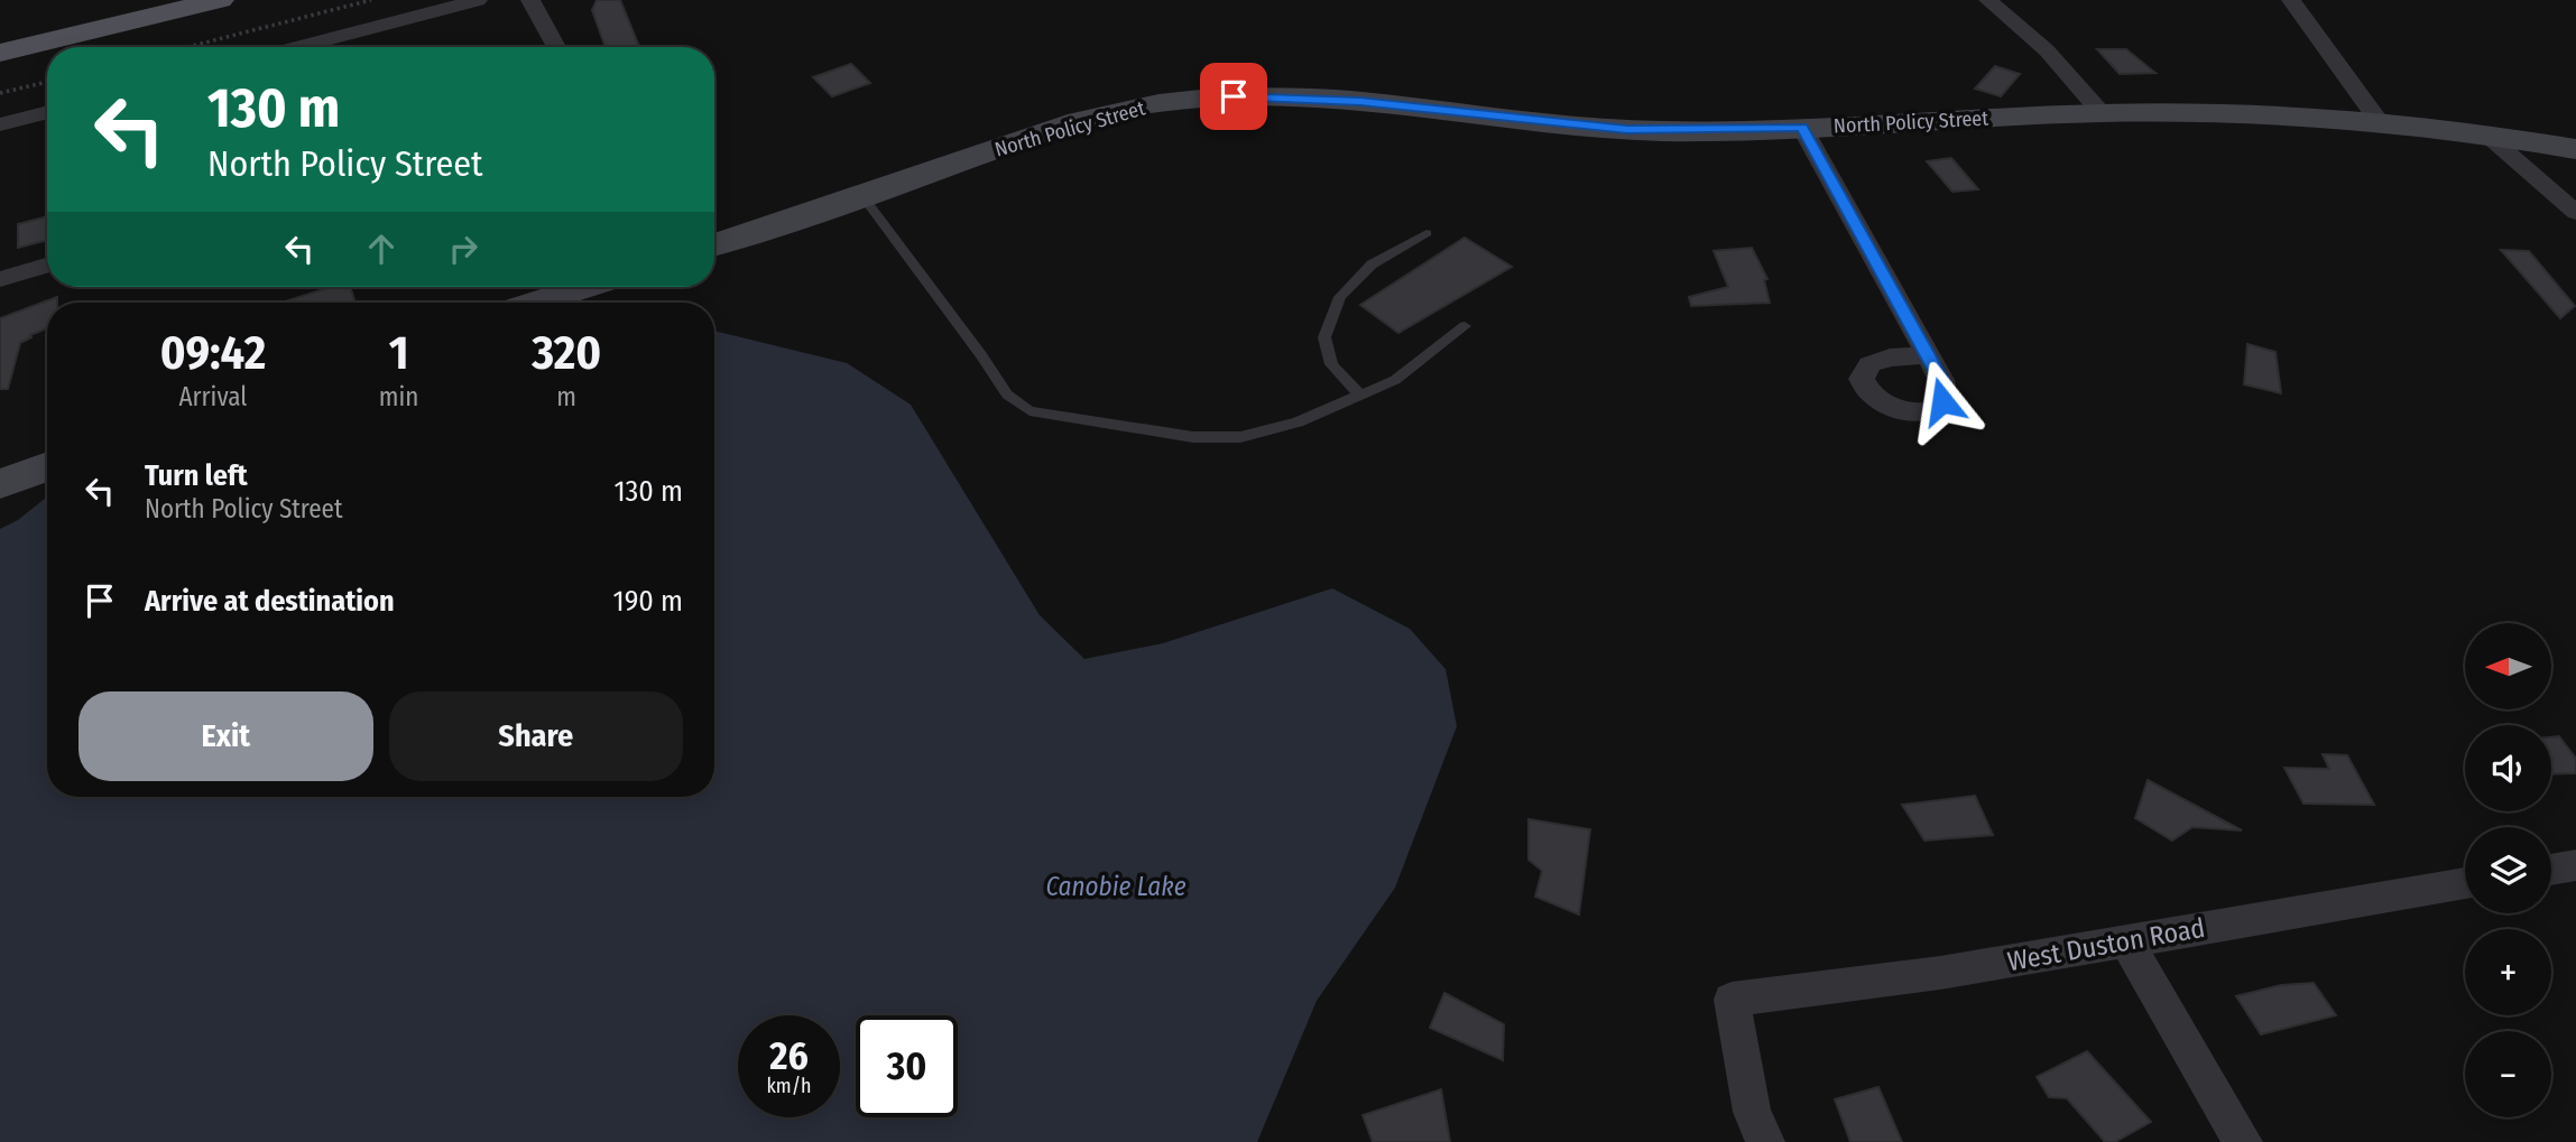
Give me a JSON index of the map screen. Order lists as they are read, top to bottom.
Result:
{
  "streets": {
    "street": ["North Policy Street", "West Duston Road"]
  },
  "water": ["Canobie Lake"],
  "north": "left",
  "page": {
    "turn": ["130 m", "North Policy Street"],
    "eta": [
      "09:42",
      "Arrival",
      "1",
      "min",
      "320",
      "m"
    ],
    "list": [
      {
        "name": "Turn left",
        "note": "North Policy Street",
        "value": "130 m"
      },
      {
        "name": "Arrive at destination",
        "value": "190 m"
      }
    ],
    "map_buttons": ["+", "−"],
    "buttons": ["Exit", "Share"],
    "speed": "26 km/h",
    "limit": "30"
  }
}
